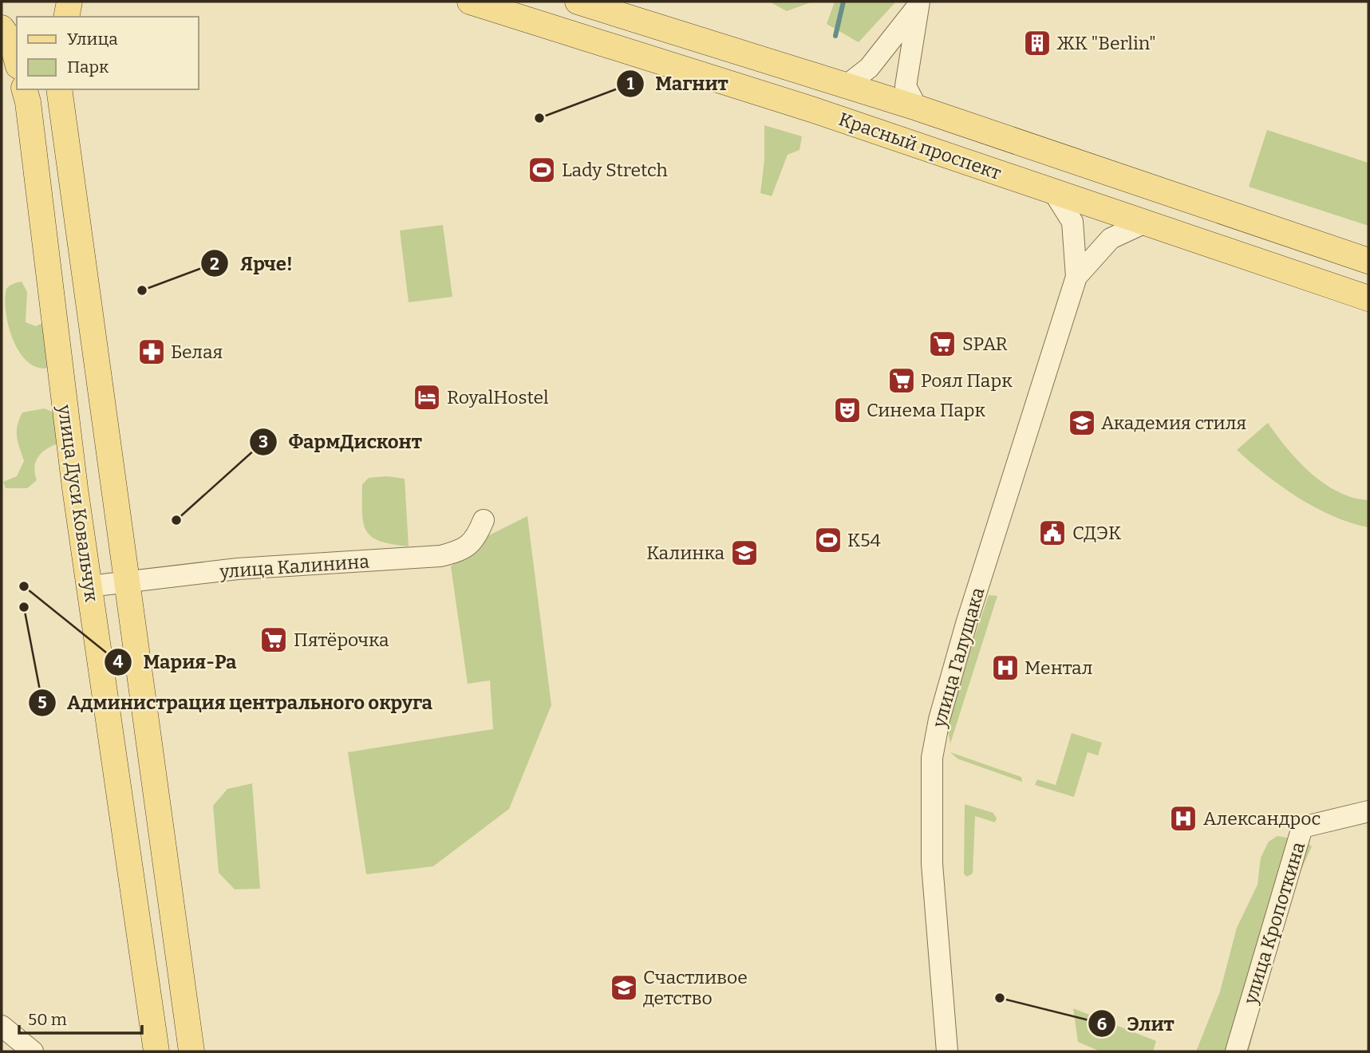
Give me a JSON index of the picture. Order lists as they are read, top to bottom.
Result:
{
  "streets": {
    "main road": ["Красный проспект", "улица Дуси Ковальчук"],
    "street": ["улица Калинина", "улица Галущака", "улица Кропоткина"]
  },
  "crossings": [
    ["улица Дуси Ковальчук", "улица Калинина"]
  ],
  "places": {
    "building": ["ЖК \"Berlin\""],
    "other": [
      "Магнит",
      "Ярче!",
      "ФармДисконт",
      "Мария-Ра",
      "Администрация центрального округа",
      "Элит"
    ],
    "sports": ["Lady Stretch", "К54"],
    "supermarket": ["SPAR", "Роял Парк", "Пятёрочка"],
    "pharmacy": ["Белая"],
    "hotel": ["RoyalHostel"],
    "theatre": ["Синема Парк"],
    "school or university": ["Академия стиля", "Калинка", "Счастливое детство"],
    "public building": ["СДЭК"],
    "hospital": ["Ментал", "Александрос"]
  },
  "legend": ["Улица", "Парк"],
  "scale_bar": "50 m"
}
